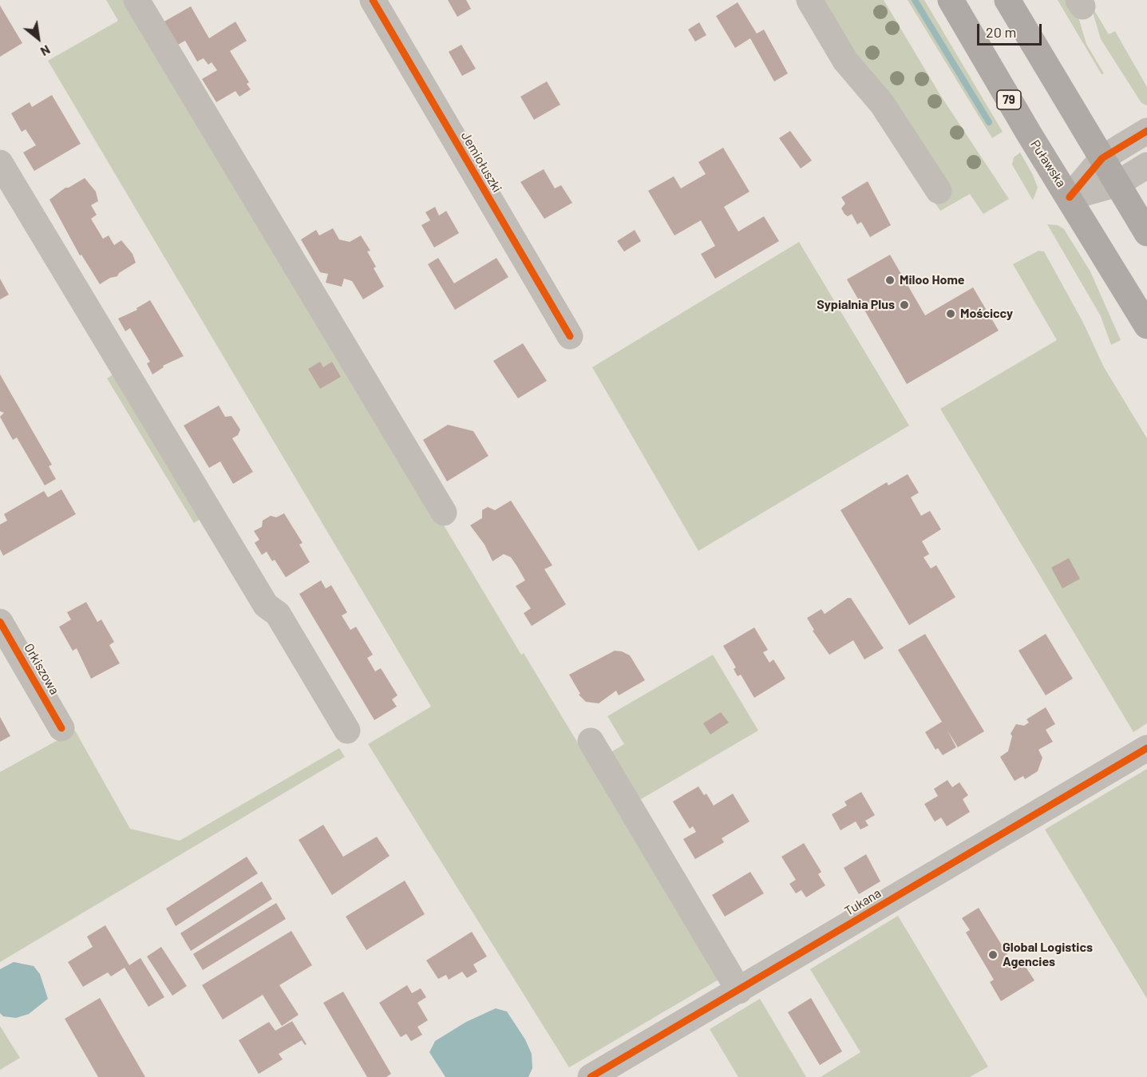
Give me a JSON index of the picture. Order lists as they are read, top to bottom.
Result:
{
  "streets": {
    "main road": ["79", "Puławska"],
    "street": ["Jemiołuszki", "Orkiszowa", "Tukana"]
  },
  "places": [
    "Miloo Home",
    "Sypialnia Plus",
    "Mościccy",
    "Global Logistics Agencies"
  ],
  "scale_bar": "20 m",
  "north": "bottom right"
}
